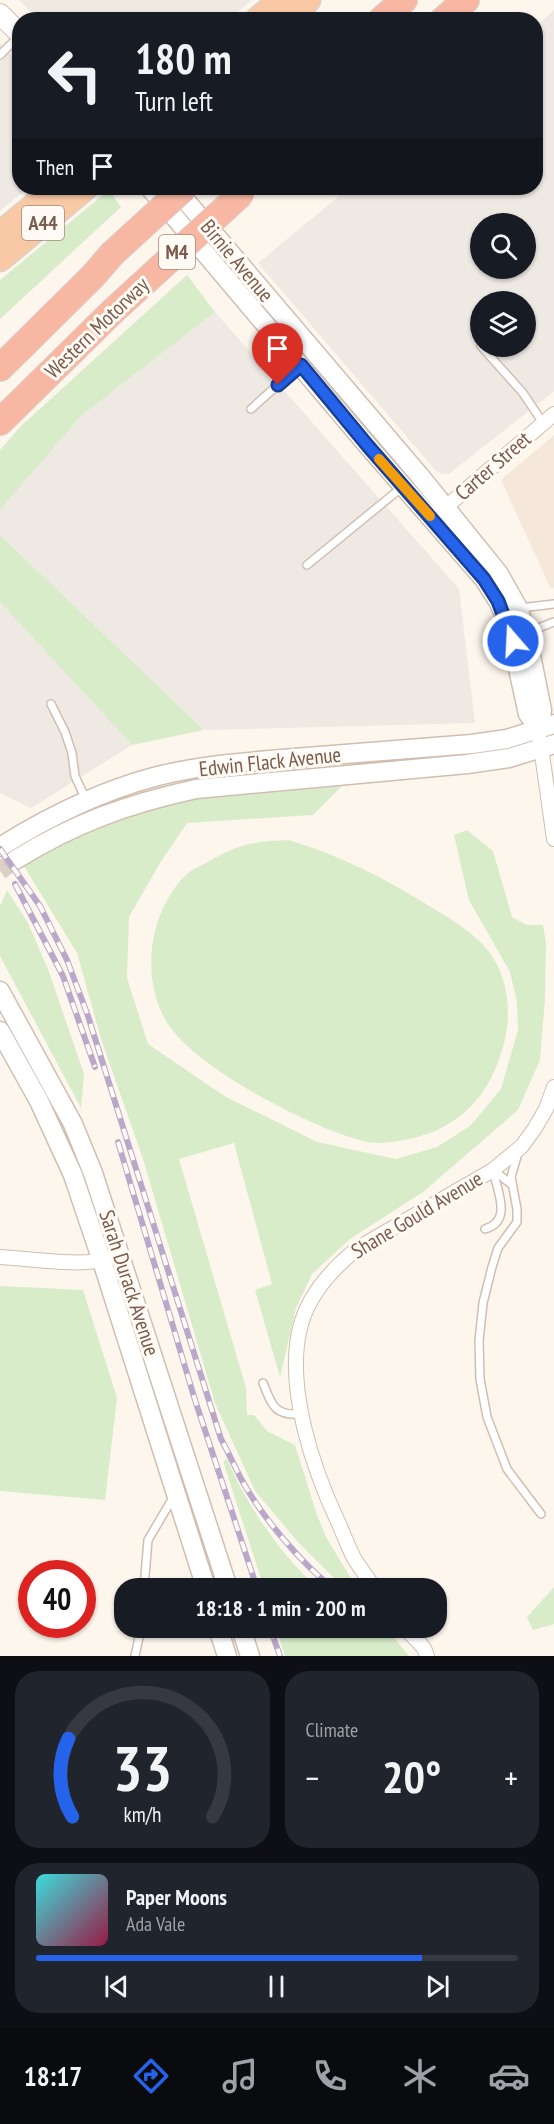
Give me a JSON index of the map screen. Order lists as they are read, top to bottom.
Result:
{
  "streets": {
    "highway": ["A44", "M4", "Western Motorway"],
    "street": [
      "Birnie Avenue",
      "Carter Street",
      "Edwin Flack Avenue",
      "Shane Gould Avenue",
      "Sarah Durack Avenue"
    ]
  },
  "crossings": [
    ["M4", "Western Motorway"],
    ["Birnie Avenue", "Carter Street"],
    ["Birnie Avenue", "Edwin Flack Avenue"]
  ],
  "page": {
    "turn": ["180 m", "Turn left"],
    "then": "Then",
    "limit": "40",
    "trip": "18:18 · 1 min · 200 m",
    "tile": "Climate",
    "heat": ["−", "20°", "+"],
    "song": ["Paper Moons", "Ada Vale"],
    "tabs": "18:17",
    "gauge": ["33", "km/h"]
  }
}
